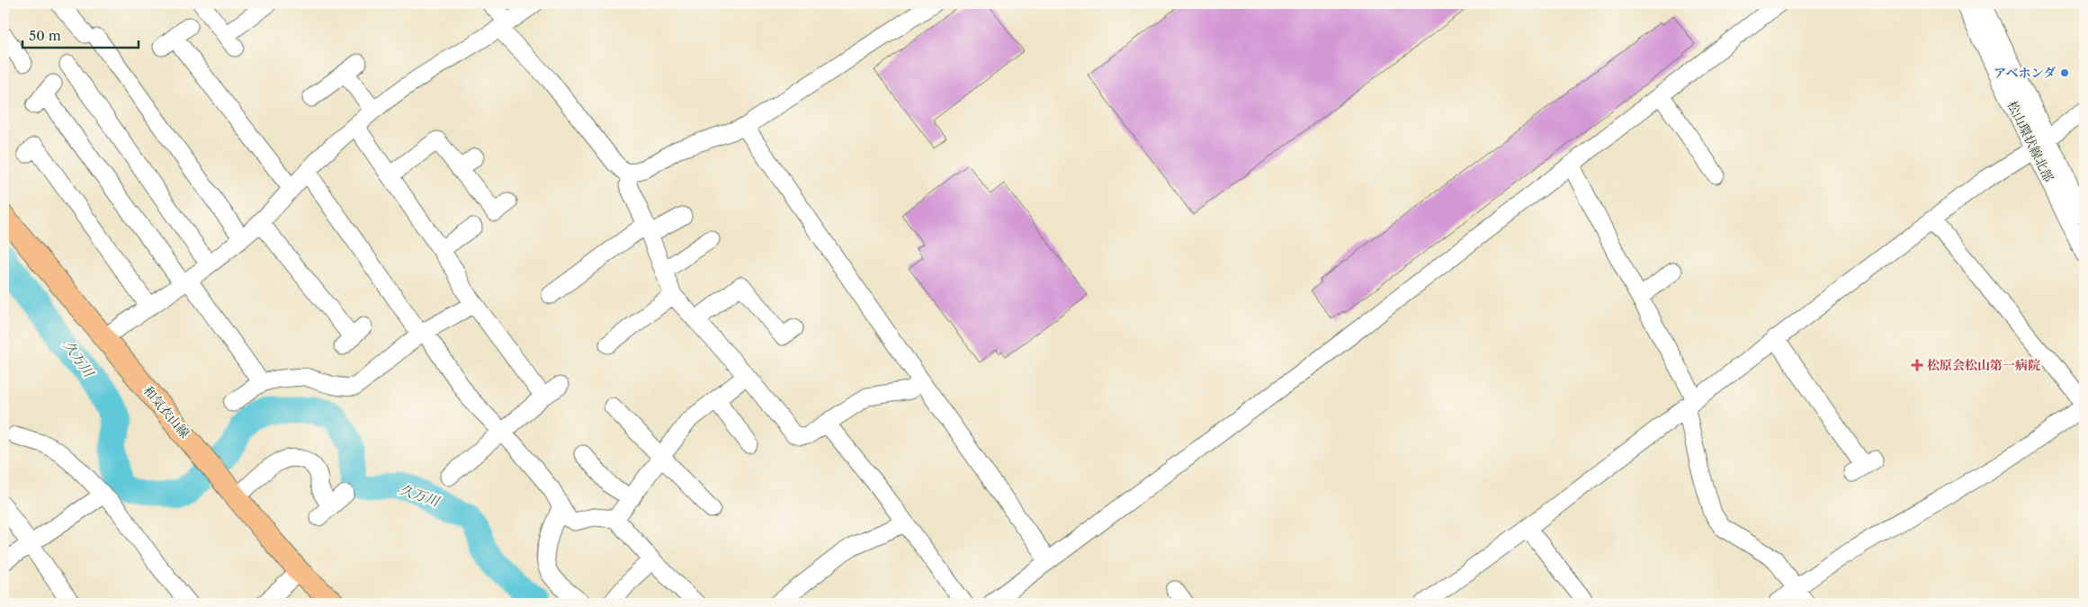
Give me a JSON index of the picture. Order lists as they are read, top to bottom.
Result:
{
  "streets": {
    "main road": ["和気衣山線"],
    "street": ["松山環状線北部"]
  },
  "water": ["久万川"],
  "places": {
    "other": ["アベホンダ"],
    "health": ["松原会松山第一病院"]
  },
  "scale_bar": "50 m"
}
